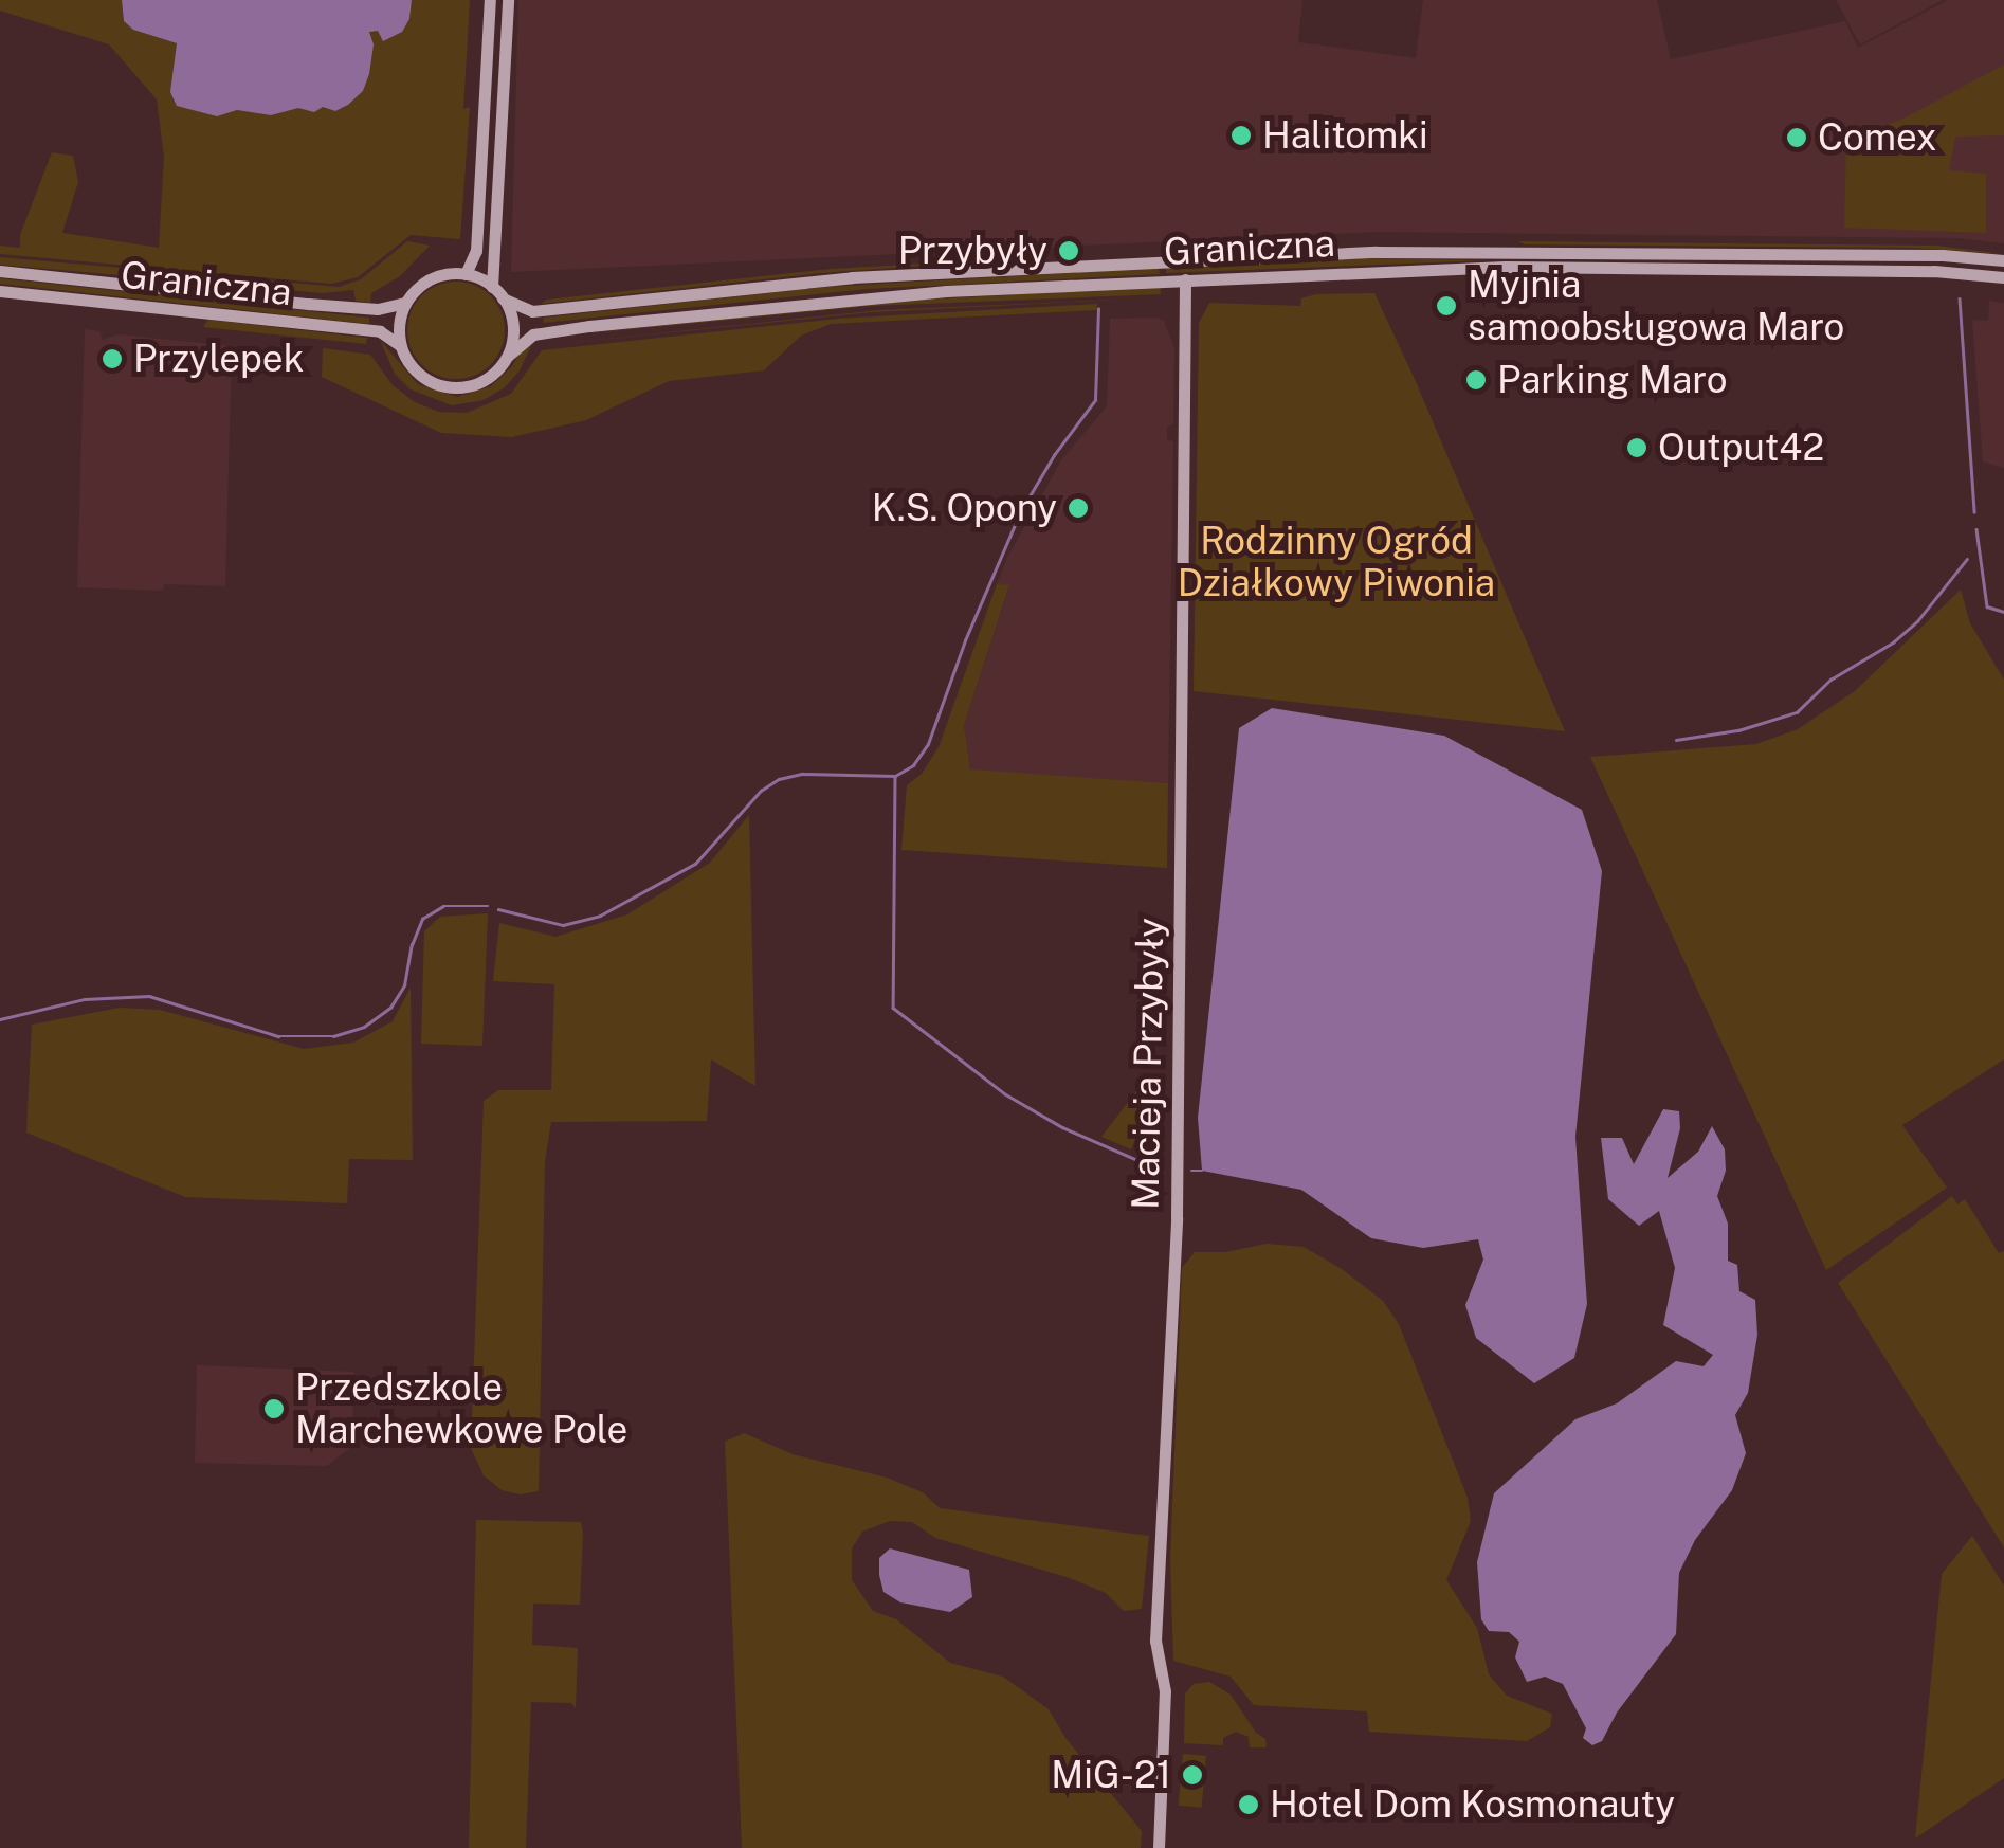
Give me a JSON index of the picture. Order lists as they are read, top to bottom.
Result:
{
  "streets": {
    "main road": ["Graniczna", "Macieja Przybyły"]
  },
  "crossings": [
    ["Graniczna", "Macieja Przybyły"]
  ],
  "parks": ["Rodzinny Ogród Działkowy Piwonia"],
  "places": [
    "Halitomki",
    "Comex",
    "Przybyły",
    "Myjnia samoobsługowa Maro",
    "Przylepek",
    "Parking Maro",
    "Output42",
    "K.S. Opony",
    "Przedszkole Marchewkowe Pole",
    "MiG-21",
    "Hotel Dom Kosmonauty"
  ]
}
